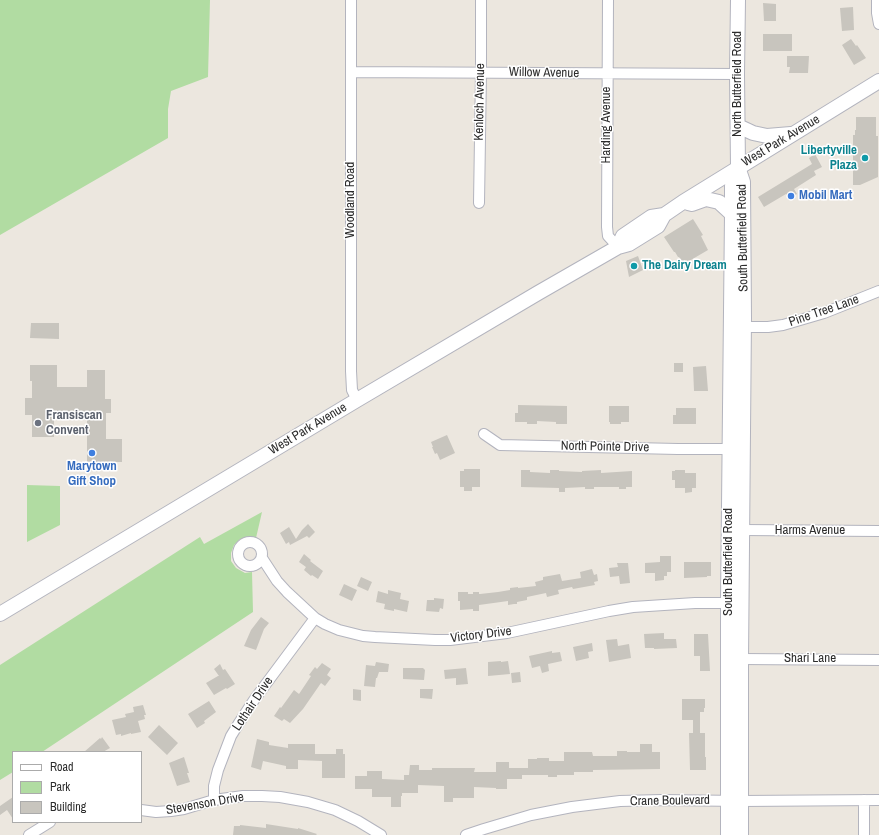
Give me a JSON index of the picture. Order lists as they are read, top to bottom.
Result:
{
  "streets": {
    "main road": ["North Butterfield Road", "West Park Avenue", "South Butterfield Road"],
    "street": [
      "Willow Avenue",
      "Kenloch Avenue",
      "Harding Avenue",
      "Woodland Road",
      "Pine Tree Lane",
      "North Pointe Drive",
      "Harms Avenue",
      "Victory Drive",
      "Shari Lane",
      "Lothair Drive",
      "Crane Boulevard",
      "Stevenson Drive"
    ]
  },
  "crossings": [
    ["Willow Avenue", "North Butterfield Road"],
    ["Willow Avenue", "Kenloch Avenue"],
    ["Willow Avenue", "Harding Avenue"],
    ["Willow Avenue", "Woodland Road"],
    ["North Butterfield Road", "West Park Avenue"],
    ["North Butterfield Road", "South Butterfield Road"],
    ["Harding Avenue", "West Park Avenue"],
    ["West Park Avenue", "Woodland Road"],
    ["West Park Avenue", "South Butterfield Road"],
    ["South Butterfield Road", "Pine Tree Lane"],
    ["South Butterfield Road", "North Pointe Drive"],
    ["South Butterfield Road", "Harms Avenue"],
    ["South Butterfield Road", "Victory Drive"],
    ["South Butterfield Road", "Shari Lane"],
    ["South Butterfield Road", "Crane Boulevard"],
    ["Victory Drive", "Lothair Drive"],
    ["Lothair Drive", "Stevenson Drive"]
  ],
  "places": [
    "Libertyville Plaza",
    "Mobil Mart",
    "The Dairy Dream",
    "Fransiscan Convent",
    "Marytown Gift Shop"
  ],
  "legend": ["Road", "Park", "Building"]
}
